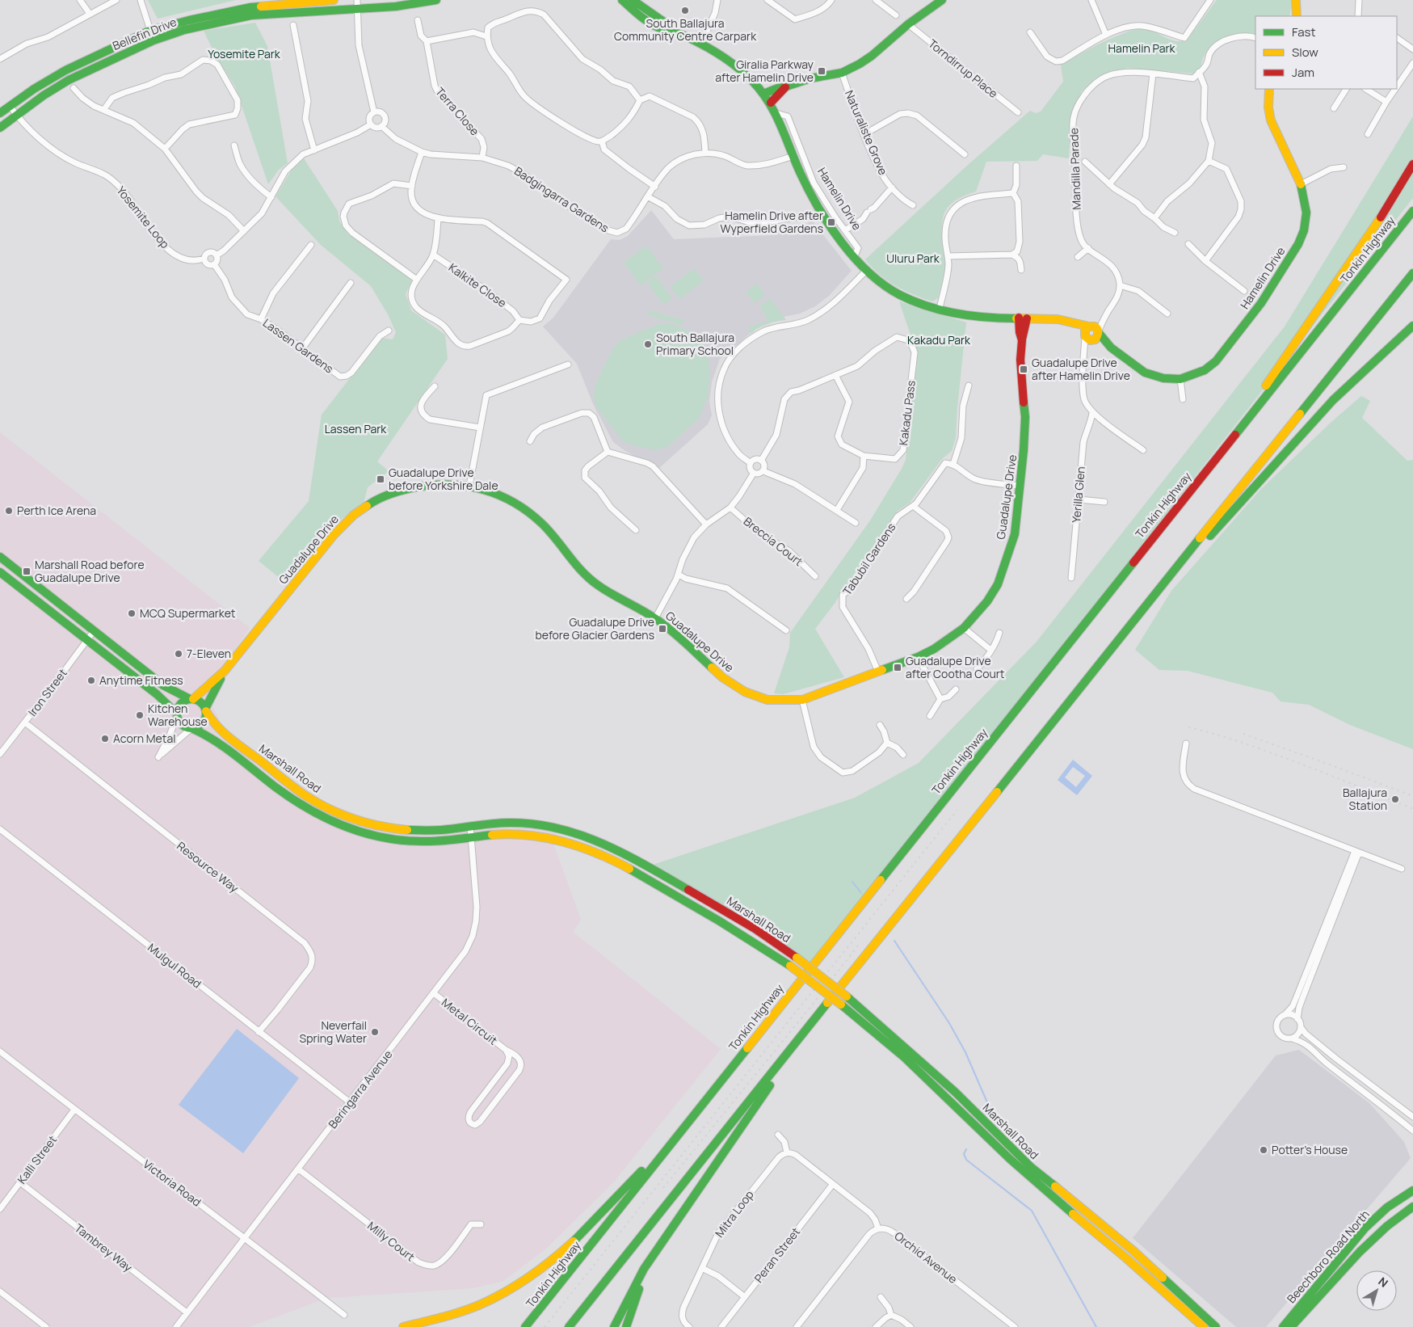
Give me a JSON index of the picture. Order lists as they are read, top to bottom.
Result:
{
  "streets": {
    "main road": [
      "Bellefin Drive",
      "Hamelin Drive",
      "Tonkin Highway",
      "Guadalupe Drive",
      "Marshall Road",
      "Beechboro Road North"
    ],
    "street": [
      "Torndirrup Place",
      "Terra Close",
      "Naturaliste Grove",
      "Mandilla Parade",
      "Badgingarra Gardens",
      "Yosemite Loop",
      "Kalkite Close",
      "Lassen Gardens",
      "Kakadu Pass",
      "Yerilla Glen",
      "Breccia Court",
      "Tabubil Gardens",
      "Iron Street",
      "Resource Way",
      "Mulgul Road",
      "Metal Circuit",
      "Beringarra Avenue",
      "Kalli Street",
      "Victoria Road",
      "Mitra Loop",
      "Milly Court",
      "Tambrey Way",
      "Peran Street",
      "Orchid Avenue"
    ]
  },
  "crossings": [
    ["Bellefin Drive", "Yosemite Loop"],
    ["Terra Close", "Badgingarra Gardens"],
    ["Hamelin Drive", "Badgingarra Gardens"],
    ["Hamelin Drive", "Guadalupe Drive"],
    ["Yosemite Loop", "Lassen Gardens"],
    ["Guadalupe Drive", "Tabubil Gardens"],
    ["Guadalupe Drive", "Marshall Road"],
    ["Iron Street", "Resource Way"],
    ["Marshall Road", "Beringarra Avenue"],
    ["Resource Way", "Mulgul Road"],
    ["Mulgul Road", "Beringarra Avenue"],
    ["Metal Circuit", "Beringarra Avenue"],
    ["Beringarra Avenue", "Victoria Road"],
    ["Beringarra Avenue", "Milly Court"],
    ["Beringarra Avenue", "Tambrey Way"],
    ["Kalli Street", "Victoria Road"],
    ["Kalli Street", "Tambrey Way"]
  ],
  "parks": [
    "Hamelin Park",
    "Yosemite Park",
    "Uluru Park",
    "Kakadu Park",
    "Lassen Park"
  ],
  "places": {
    "other": [
      "South Ballajura Community Centre Carpark",
      "South Ballajura Primary School",
      "Perth Ice Arena",
      "MCQ Supermarket",
      "7-Eleven",
      "Anytime Fitness",
      "Kitchen Warehouse",
      "Acorn Metal",
      "Ballajura Station",
      "Neverfail Spring Water",
      "Potter's House"
    ],
    "transit": [
      "Giralia Parkway after Hamelin Drive",
      "Hamelin Drive after Wyperfield Gardens",
      "Guadalupe Drive after Hamelin Drive",
      "Guadalupe Drive before Yorkshire Dale",
      "Marshall Road before Guadalupe Drive",
      "Guadalupe Drive before Glacier Gardens",
      "Guadalupe Drive after Cootha Court"
    ]
  },
  "legend": ["Fast", "Slow", "Jam"],
  "north": "top right"
}
